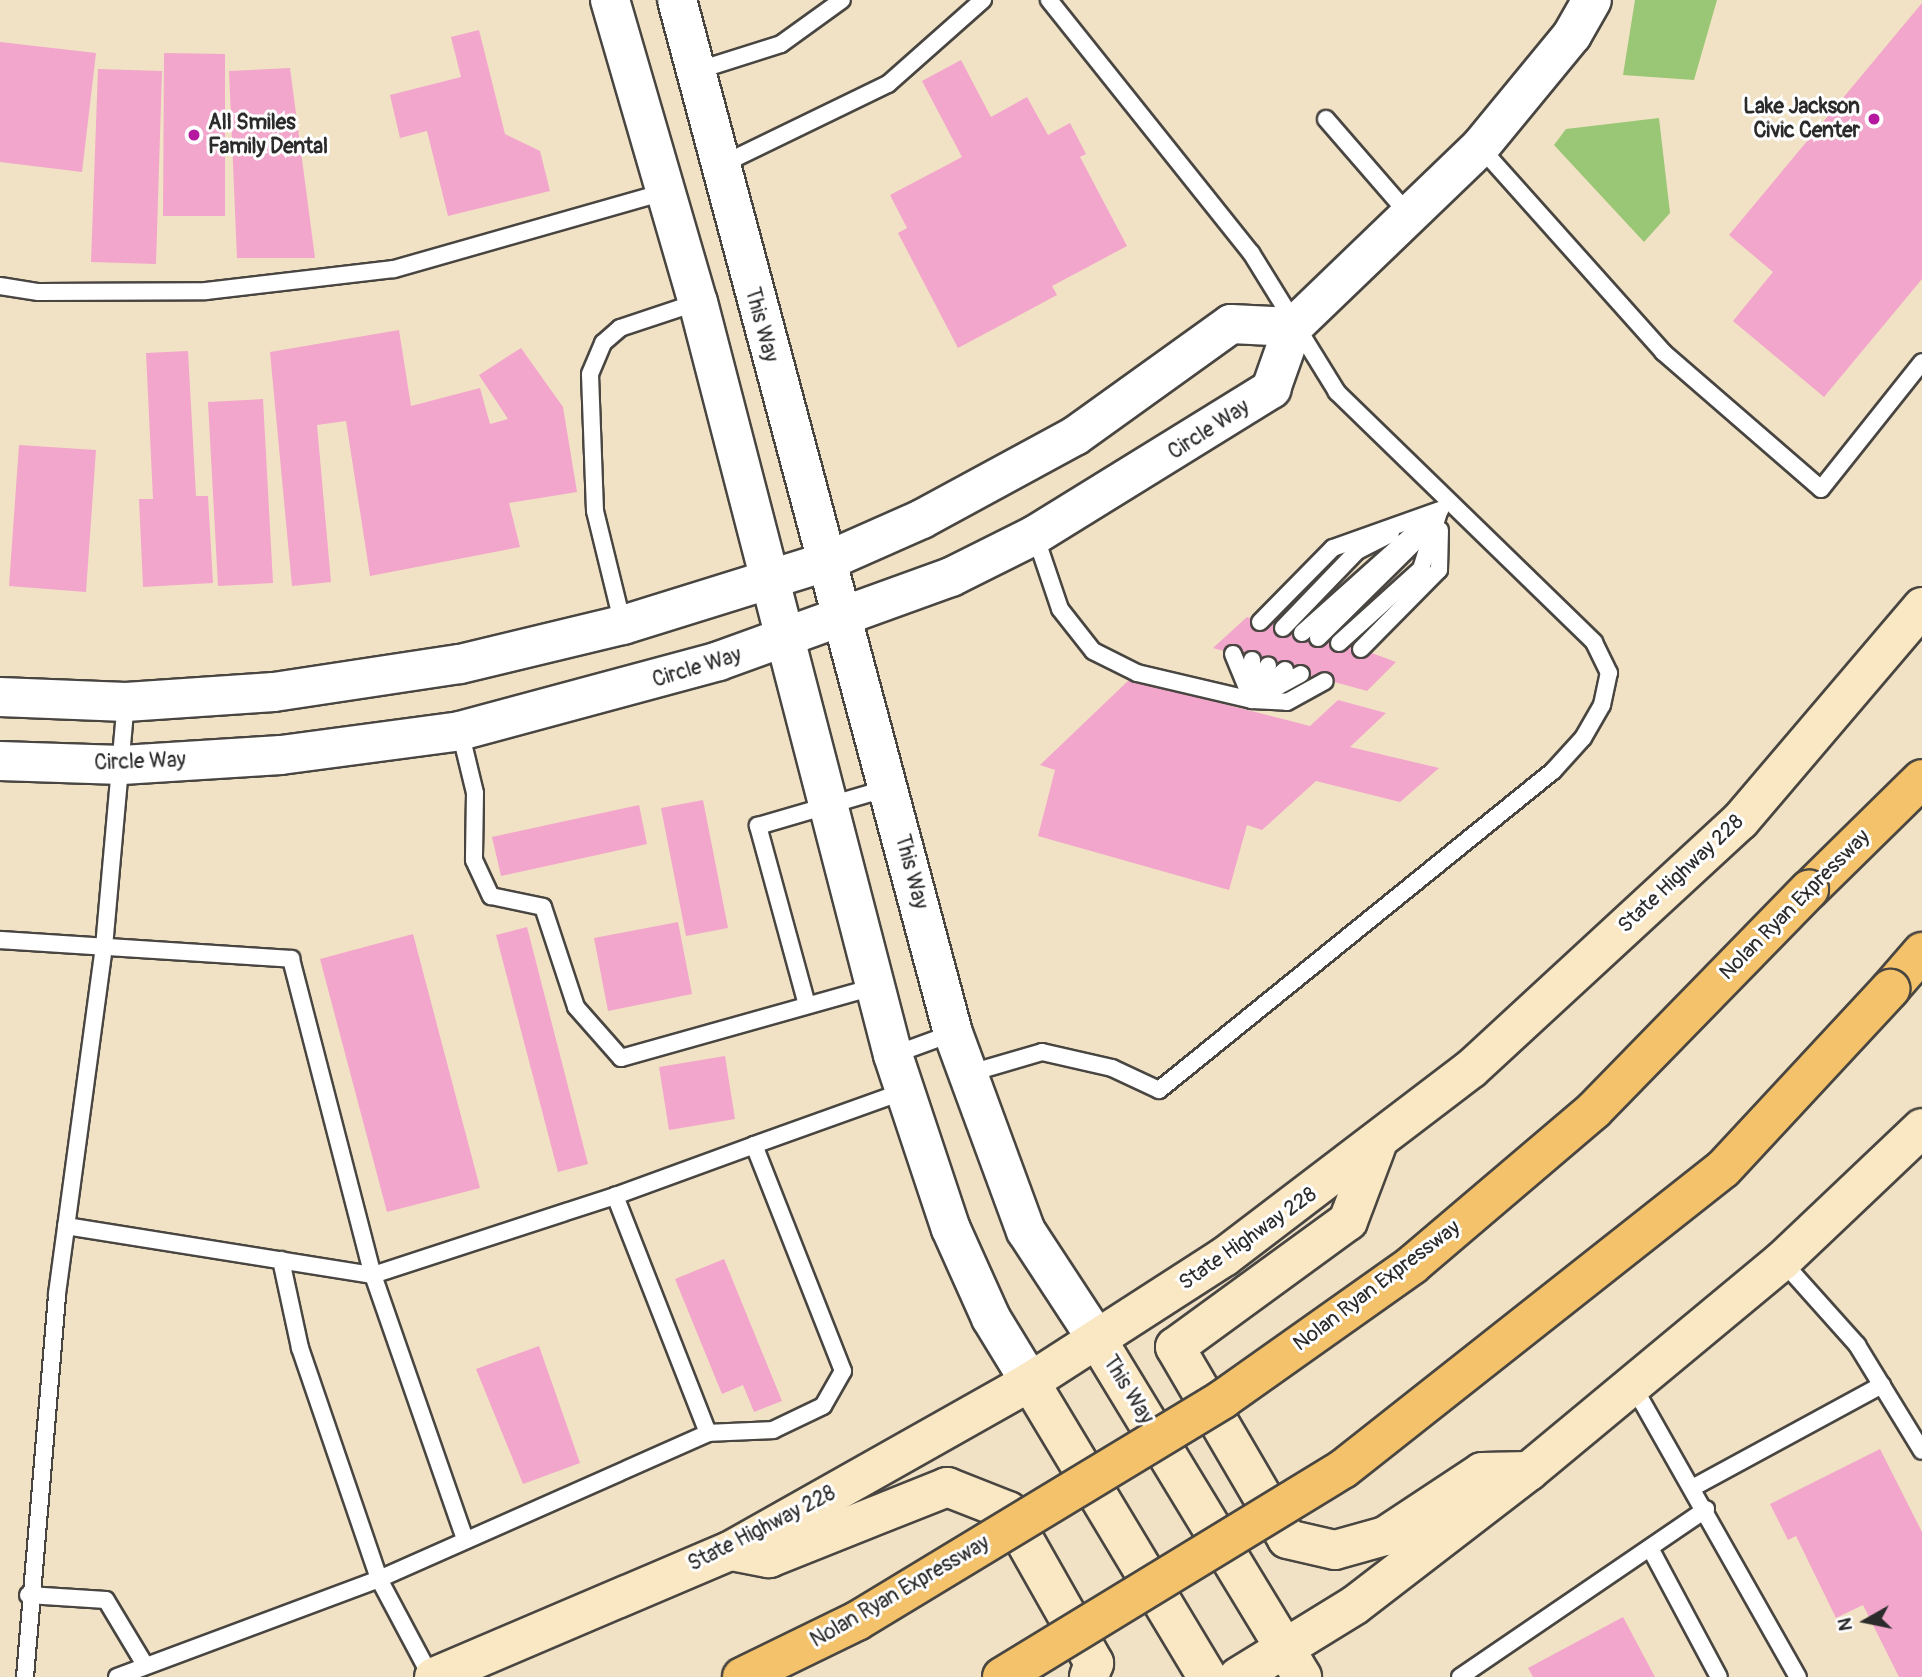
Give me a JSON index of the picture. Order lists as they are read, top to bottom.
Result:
{
  "streets": {
    "highway": ["Nolan Ryan Expressway"],
    "main road": ["This Way", "State Highway 228"],
    "street": ["Circle Way"]
  },
  "crossings": [
    ["This Way", "Circle Way"],
    ["This Way", "State Highway 228"]
  ],
  "places": ["Lake Jackson Civic Center", "All Smiles Family Dental"],
  "north": "left"
}
